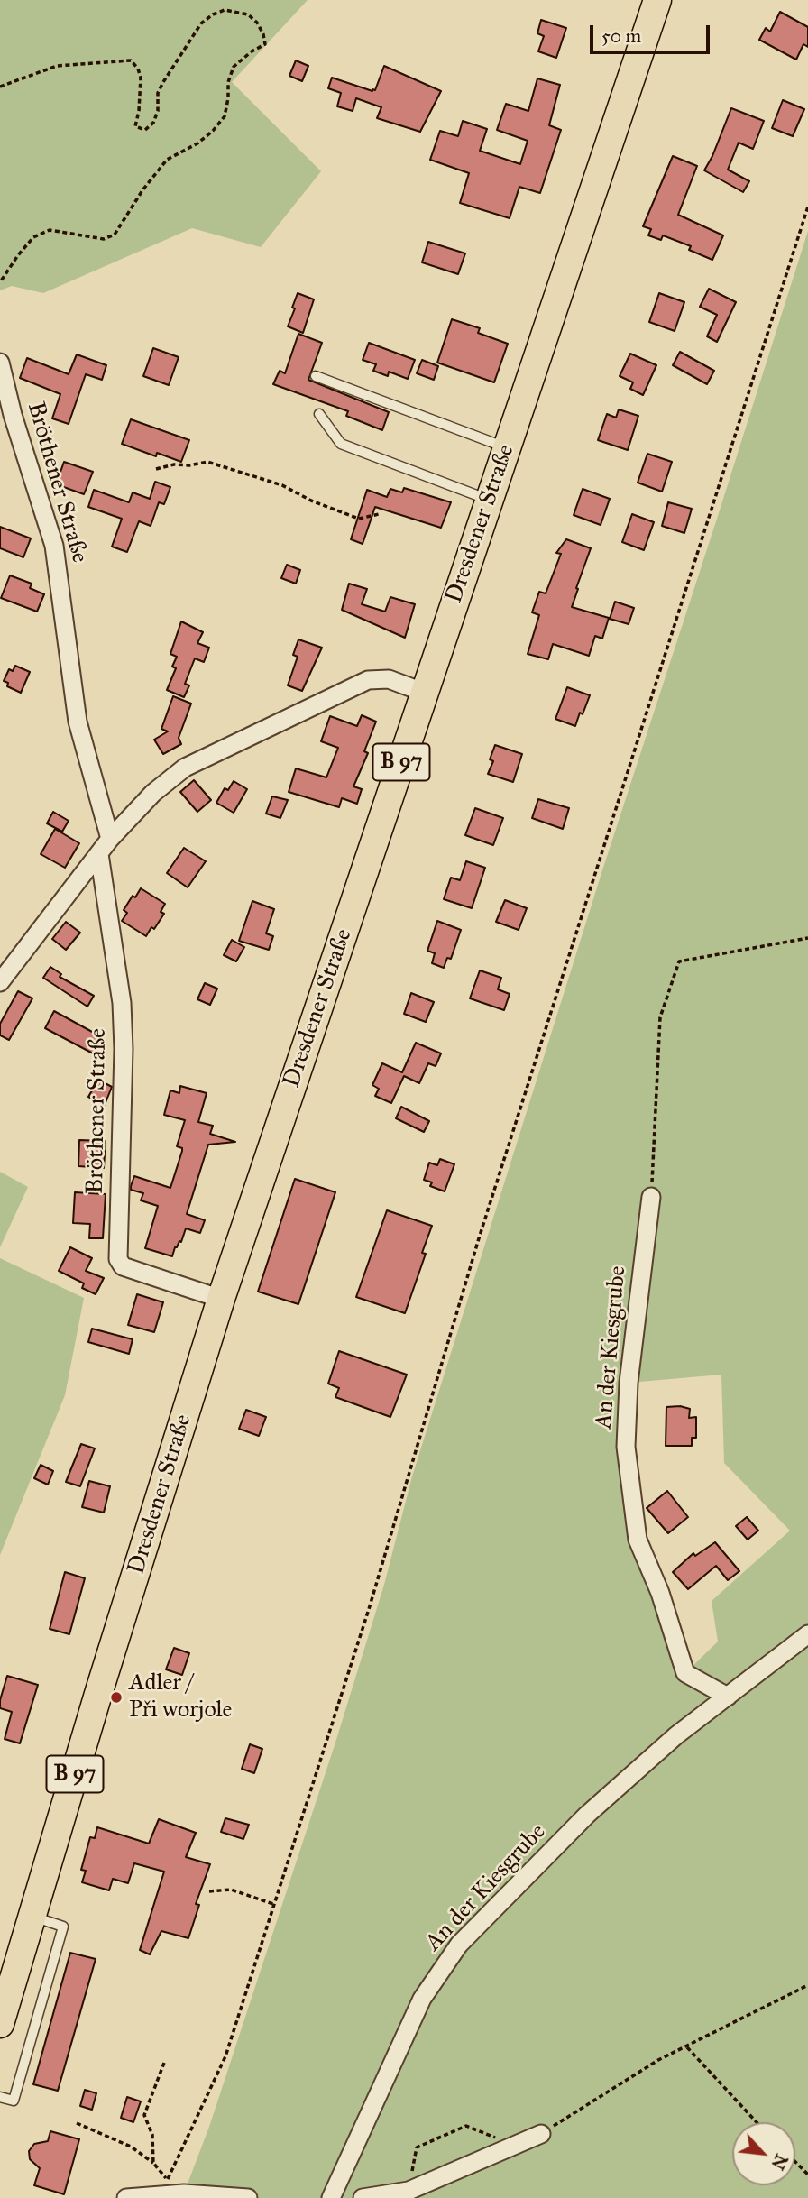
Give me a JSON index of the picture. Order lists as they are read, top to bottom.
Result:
{
  "streets": {
    "main road": ["Dresdener Straße", "B 97"],
    "street": ["Bröthener Straße", "An der Kiesgrube"]
  },
  "crossings": [
    ["Bröthener Straße", "Dresdener Straße"]
  ],
  "places": ["Adler / Při worjole"],
  "scale_bar": "50 m",
  "north": "bottom right"
}
